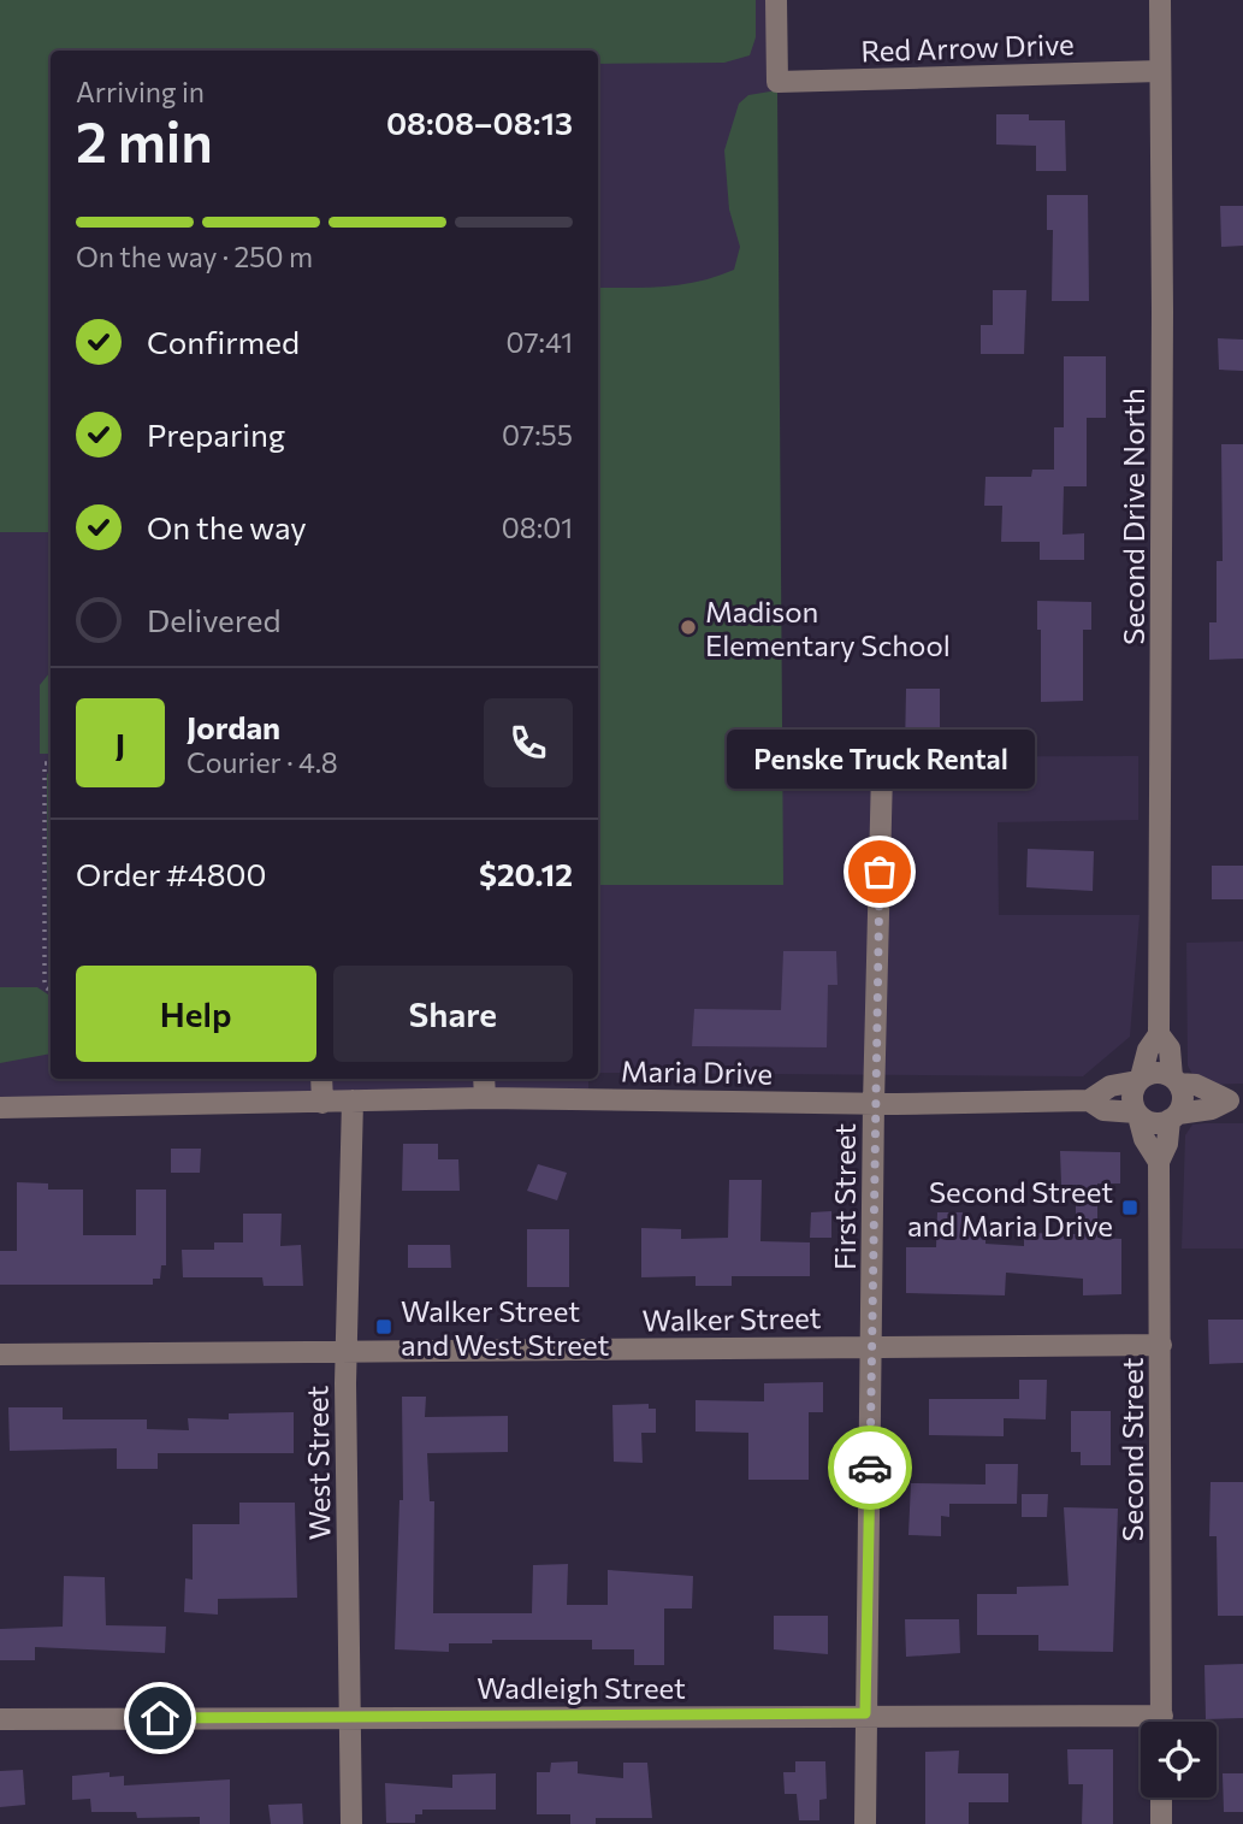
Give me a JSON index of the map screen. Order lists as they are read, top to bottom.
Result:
{
  "streets": {
    "street": [
      "Red Arrow Drive",
      "Second Drive North",
      "Maria Drive",
      "First Street",
      "Walker Street",
      "Second Street",
      "West Street",
      "Wadleigh Street"
    ]
  },
  "crossings": [
    ["Red Arrow Drive", "Second Drive North"],
    ["Maria Drive", "First Street"],
    ["Maria Drive", "West Street"],
    ["First Street", "Walker Street"],
    ["First Street", "Wadleigh Street"],
    ["Walker Street", "Second Street"],
    ["Walker Street", "West Street"],
    ["West Street", "Wadleigh Street"]
  ],
  "places": {
    "other": ["Madison Elementary School", "Penske Truck Rental"],
    "transit": ["Second Street and Maria Drive", "Walker Street and West Street"]
  },
  "page": {
    "heading": ["2 min", "Arriving in", "08:08–08:13"],
    "panel": [
      "Jordan",
      "Courier · 4.8",
      "Order #4800",
      "$20.12"
    ],
    "bar": "On the way · 250 m",
    "list": [
      ["Confirmed", "07:41"],
      ["Preparing", "07:55"],
      ["On the way", "08:01"],
      "Delivered"
    ],
    "round": "J",
    "bubble": "Penske Truck Rental",
    "buttons": ["Help", "Share"]
  }
}
